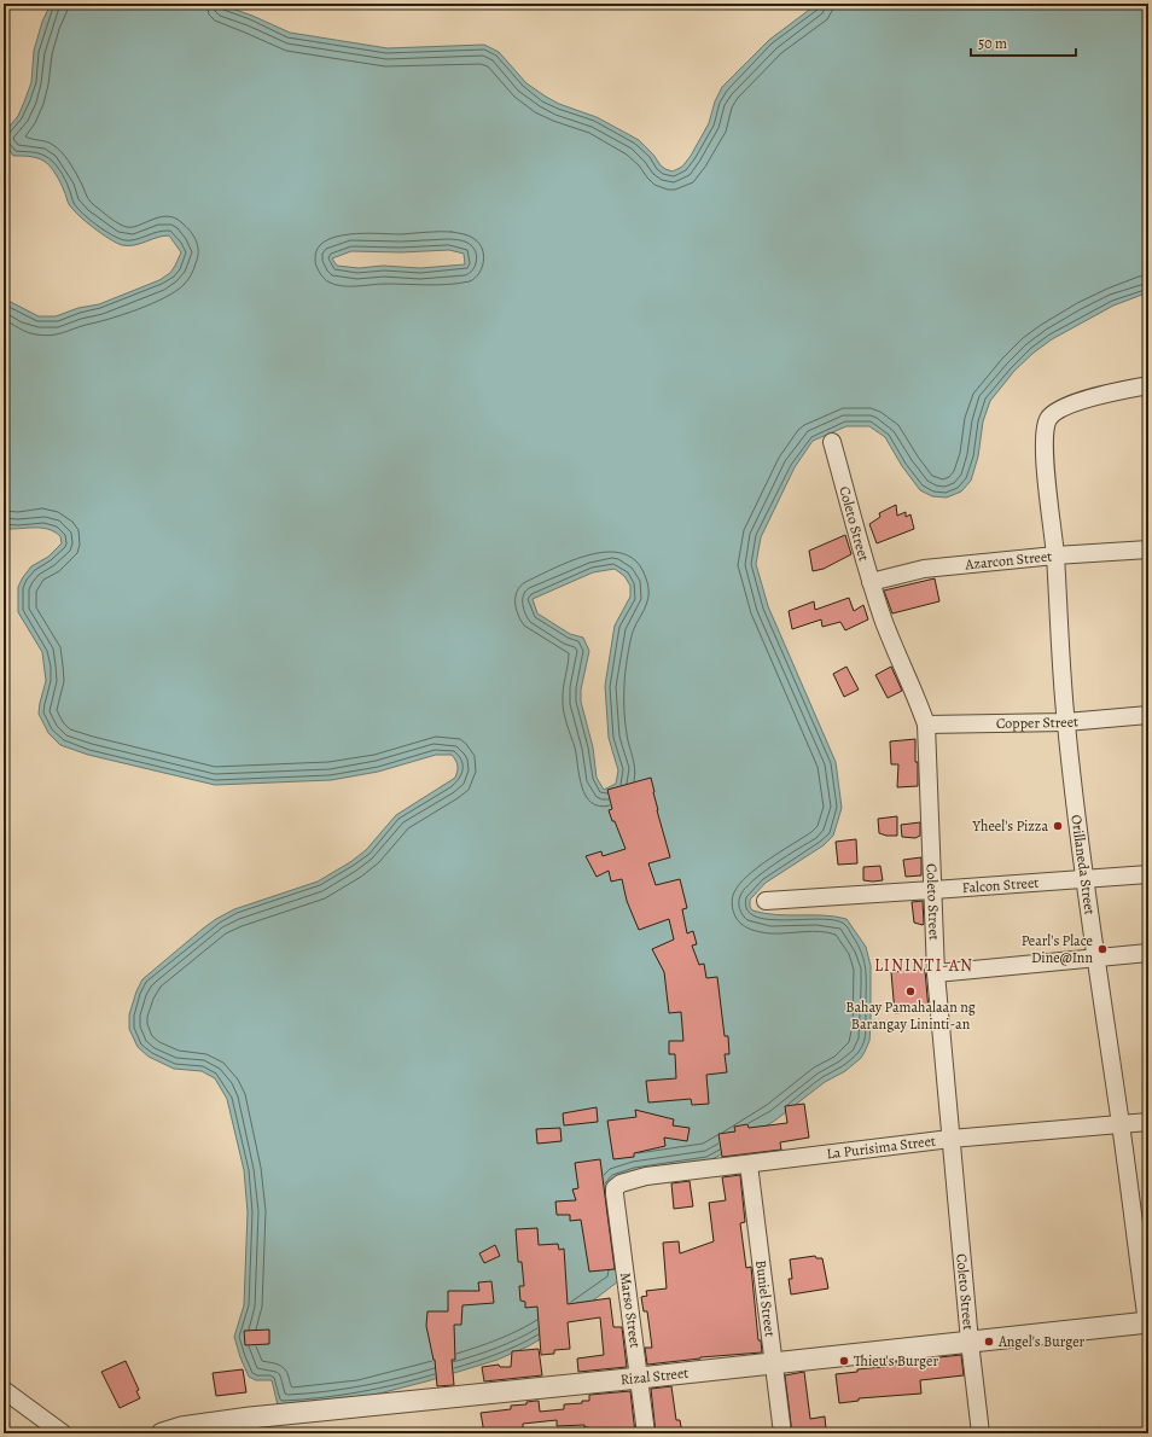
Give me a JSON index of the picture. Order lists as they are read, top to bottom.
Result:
{
  "streets": {
    "street": [
      "Coleto Street",
      "Azarcon Street",
      "Copper Street",
      "Orillaneda Street",
      "Falcon Street",
      "La Purisima Street",
      "Buniel Street",
      "Marso Street",
      "Rizal Street"
    ]
  },
  "crossings": [
    ["Coleto Street", "Azarcon Street"],
    ["Coleto Street", "Copper Street"],
    ["Coleto Street", "Falcon Street"],
    ["Coleto Street", "La Purisima Street"],
    ["Coleto Street", "Rizal Street"],
    ["Azarcon Street", "Orillaneda Street"],
    ["Copper Street", "Orillaneda Street"],
    ["Orillaneda Street", "Falcon Street"],
    ["Orillaneda Street", "La Purisima Street"],
    ["Orillaneda Street", "Rizal Street"],
    ["La Purisima Street", "Buniel Street"],
    ["La Purisima Street", "Marso Street"],
    ["Buniel Street", "Rizal Street"],
    ["Marso Street", "Rizal Street"]
  ],
  "districts": ["LININTI-AN"],
  "places": [
    "Yheel's Pizza",
    "Pearl's Place Dine@Inn",
    "Bahay Pamahalaan ng Barangay Lininti-an",
    "Angel's Burger",
    "Thieu's Burger"
  ],
  "scale_bar": "50 m"
}
